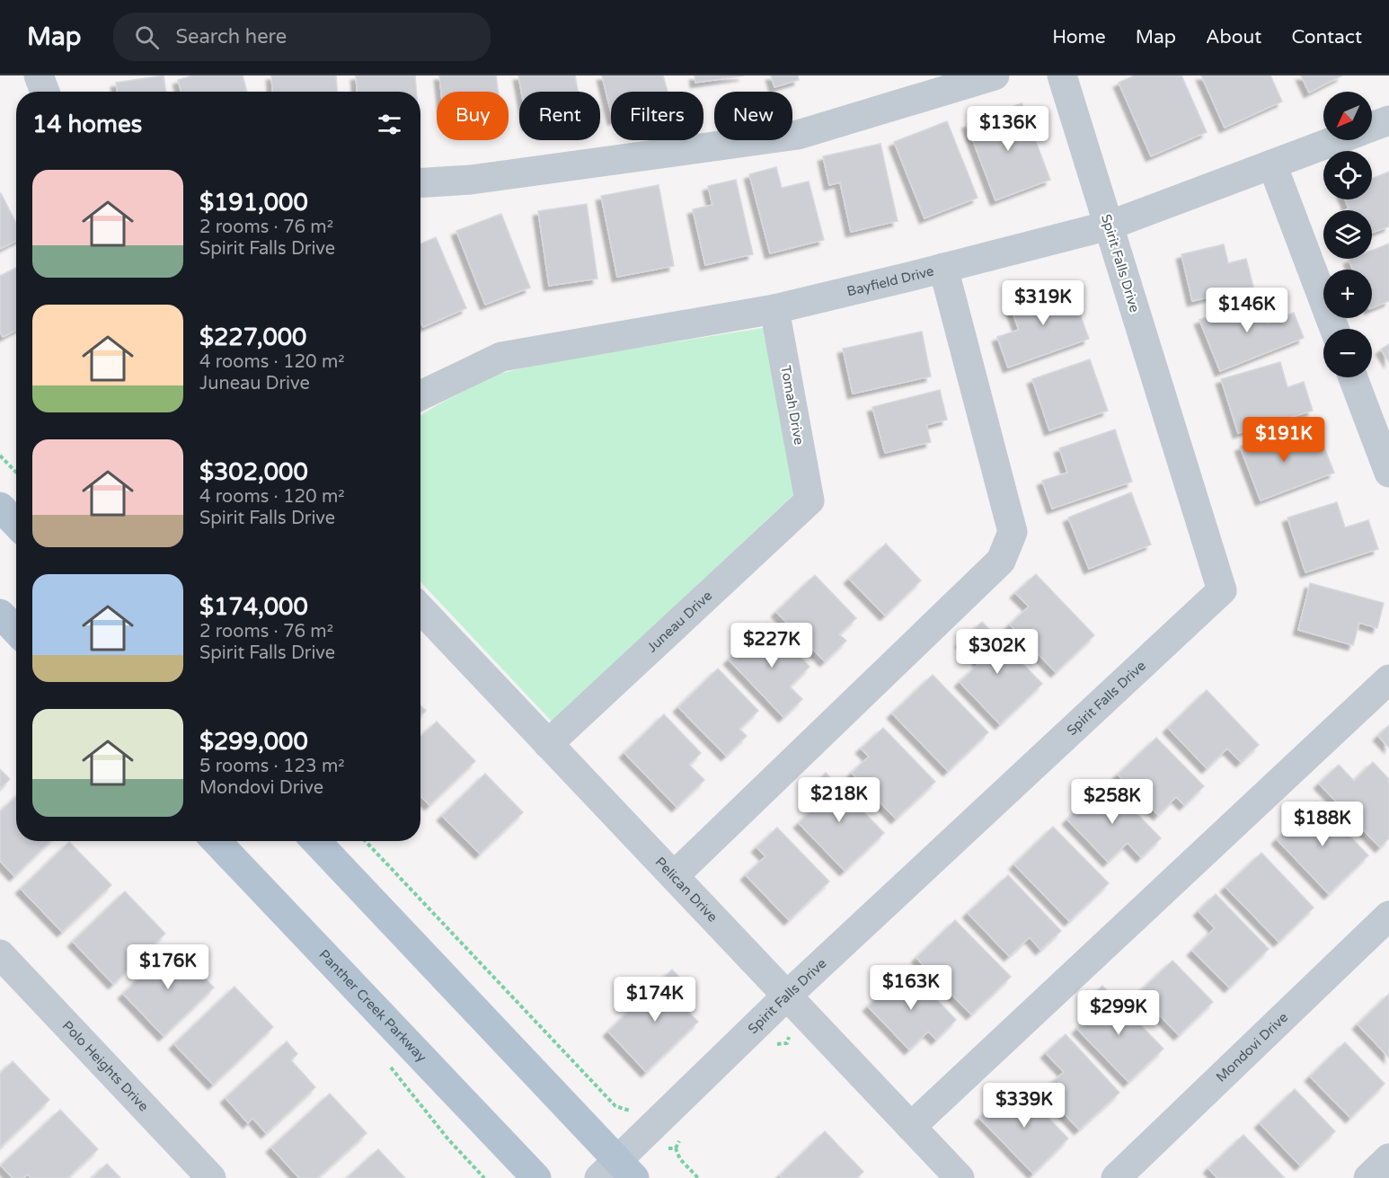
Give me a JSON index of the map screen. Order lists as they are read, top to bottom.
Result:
{
  "streets": {
    "main road": ["Panther Creek Parkway"],
    "street": [
      "Spirit Falls Drive",
      "Bayfield Drive",
      "Tomah Drive",
      "Juneau Drive",
      "Pelican Drive",
      "Mondovi Drive",
      "Polo Heights Drive"
    ]
  },
  "crossings": [
    ["Spirit Falls Drive", "Bayfield Drive"],
    ["Spirit Falls Drive", "Pelican Drive"],
    ["Bayfield Drive", "Tomah Drive"],
    ["Tomah Drive", "Juneau Drive"],
    ["Juneau Drive", "Pelican Drive"]
  ],
  "north": "bottom left",
  "page": {
    "header": "Map",
    "search": "Search here",
    "nav": [
      "Home",
      "Map",
      "About",
      "Contact"
    ],
    "map_buttons": ["+", "−"],
    "chip": [
      "Buy",
      "Rent",
      "Filters",
      "New"
    ],
    "heading": "14 homes",
    "price": [
      "$136K",
      "$319K",
      "$146K",
      "$191K",
      "$227K",
      "$302K",
      "$218K",
      "$258K",
      "$188K",
      "$176K",
      "$163K",
      "$174K",
      "$299K",
      "$339K"
    ],
    "list": [
      {
        "name": "$191,000",
        "note": "2 rooms · 76 m² · Spirit Falls Drive"
      },
      {
        "name": "$227,000",
        "note": "4 rooms · 120 m² · Juneau Drive"
      },
      {
        "name": "$302,000",
        "note": "4 rooms · 120 m² · Spirit Falls Drive"
      },
      {
        "name": "$174,000",
        "note": "2 rooms · 76 m² · Spirit Falls Drive"
      },
      {
        "name": "$299,000",
        "note": "5 rooms · 123 m² · Mondovi Drive"
      }
    ]
  }
}
